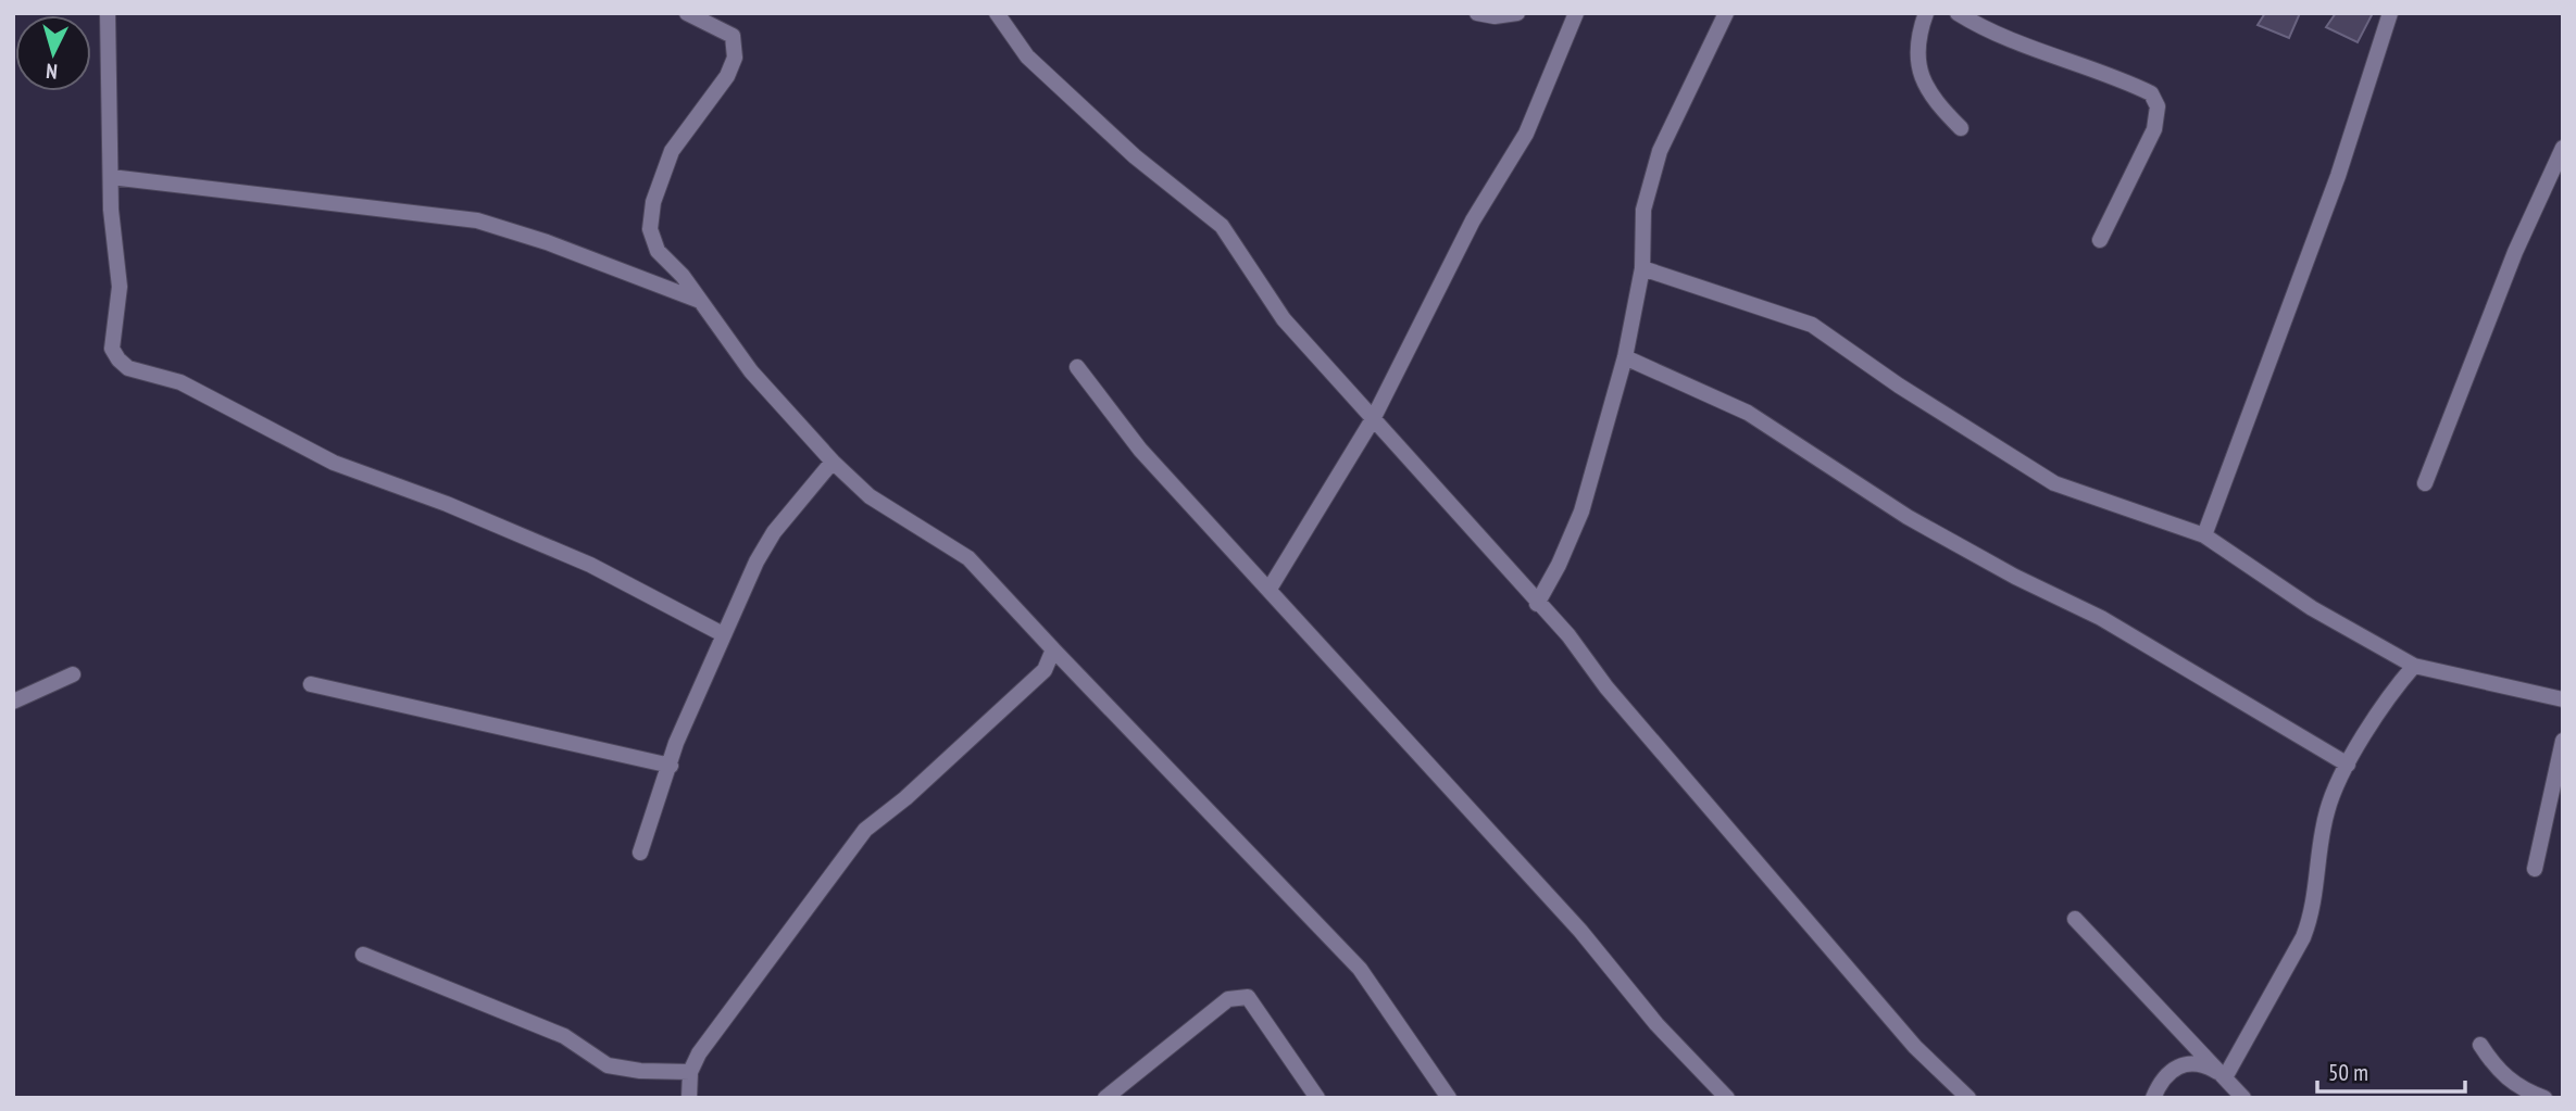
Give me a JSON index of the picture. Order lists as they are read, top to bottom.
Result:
{
  "scale_bar": "50 m",
  "north": "bottom"
}
